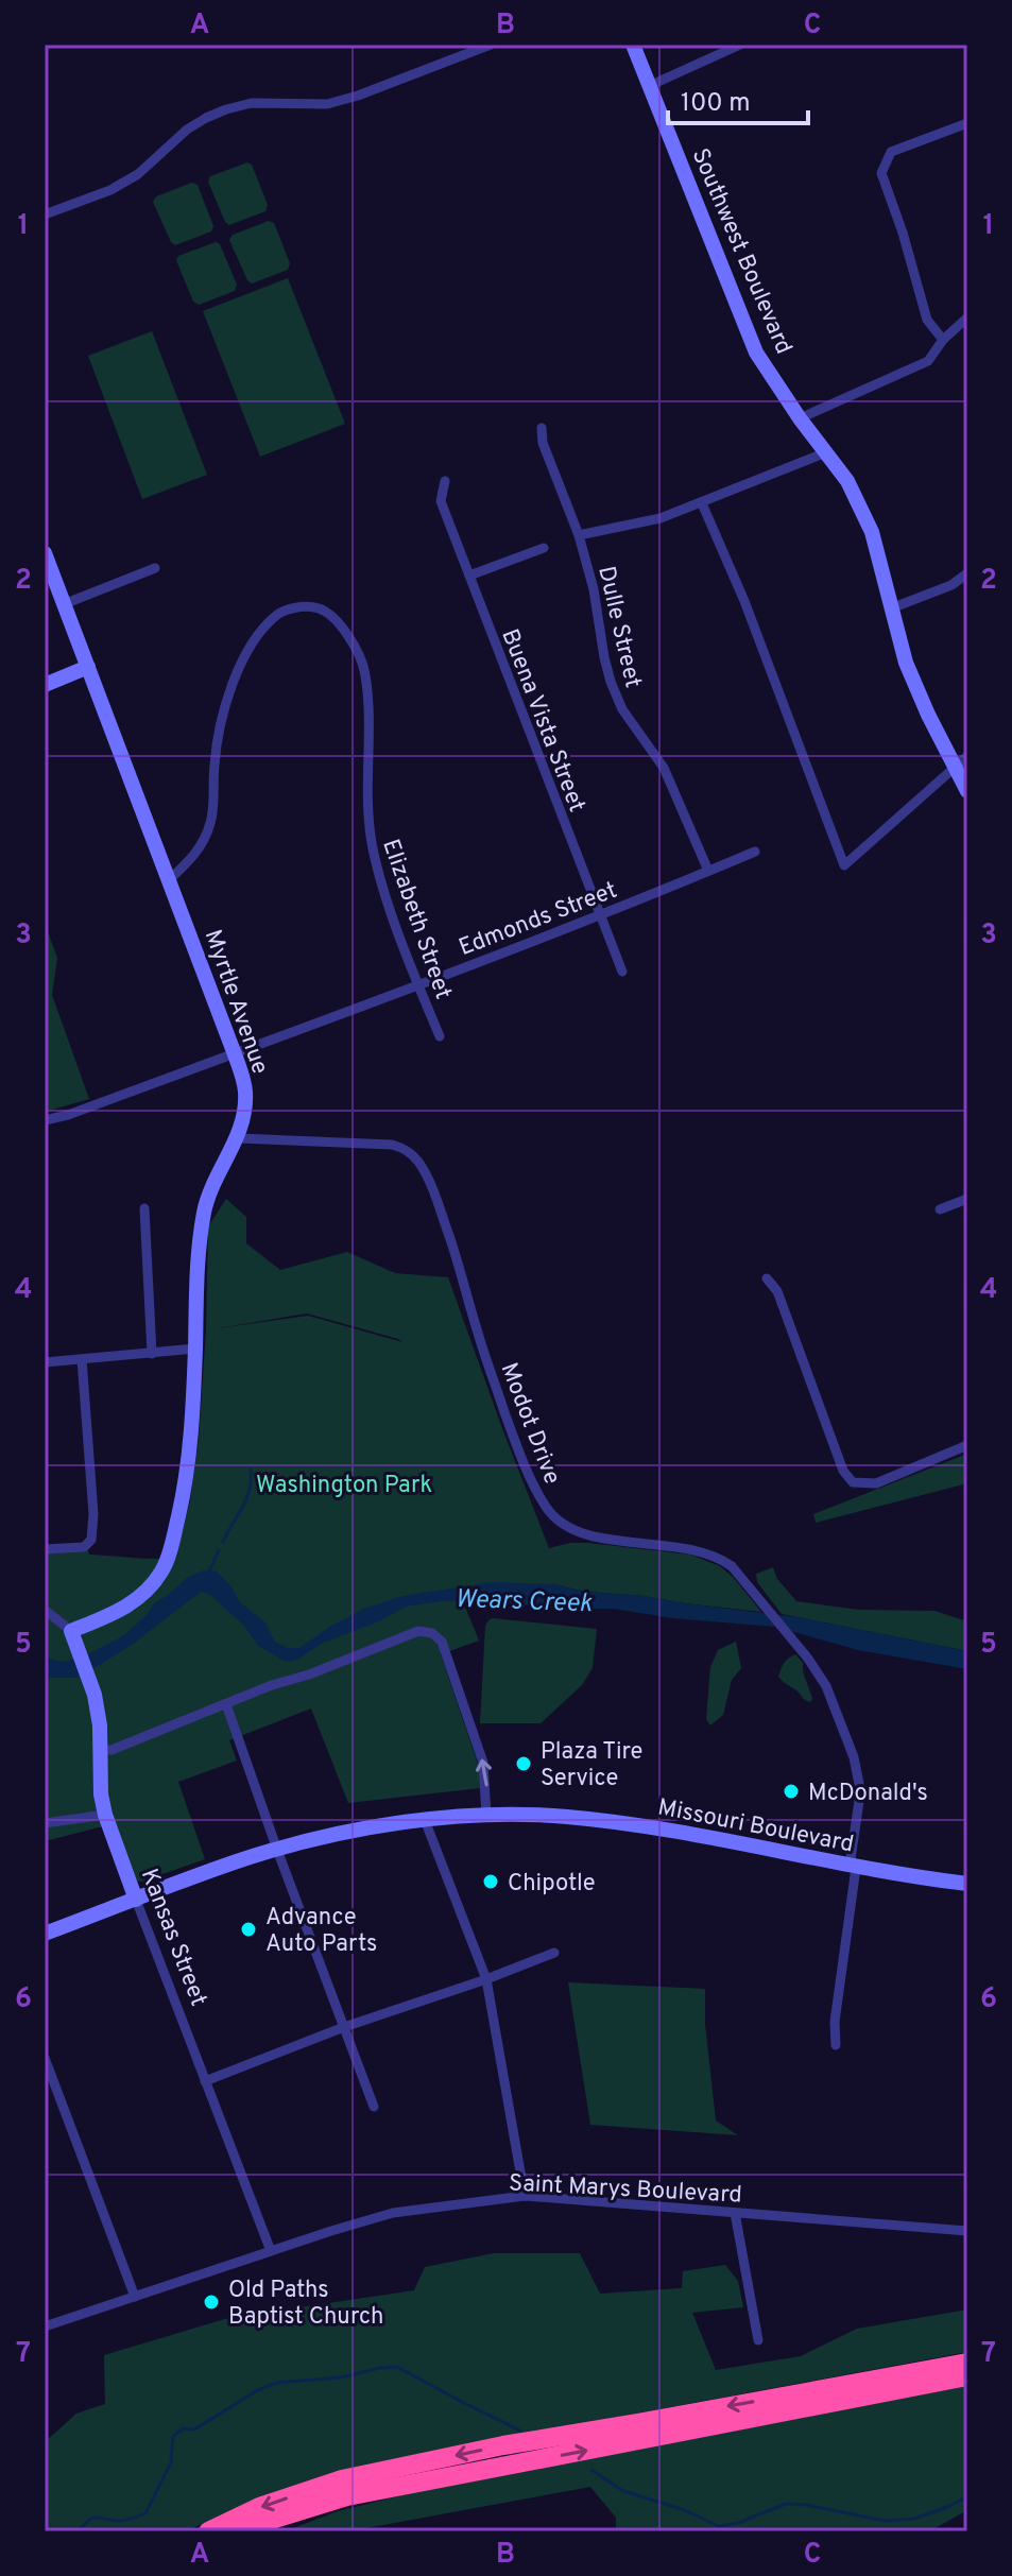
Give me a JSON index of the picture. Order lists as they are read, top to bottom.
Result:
{
  "streets": {
    "main road": [
      "Southwest Boulevard",
      "Myrtle Avenue",
      "Missouri Boulevard",
      "Kansas Street"
    ],
    "street": [
      "Dulle Street",
      "Buena Vista Street",
      "Edmonds Street",
      "Elizabeth Street",
      "Modot Drive",
      "Saint Marys Boulevard"
    ]
  },
  "crossings": [
    ["Dulle Street", "Edmonds Street"],
    ["Buena Vista Street", "Edmonds Street"],
    ["Edmonds Street", "Elizabeth Street"],
    ["Edmonds Street", "Myrtle Avenue"],
    ["Elizabeth Street", "Myrtle Avenue"],
    ["Myrtle Avenue", "Modot Drive"],
    ["Myrtle Avenue", "Kansas Street"],
    ["Modot Drive", "Missouri Boulevard"],
    ["Missouri Boulevard", "Kansas Street"],
    ["Kansas Street", "Saint Marys Boulevard"]
  ],
  "water": ["Wears Creek"],
  "parks": ["Washington Park"],
  "places": [
    "Plaza Tire Service",
    "McDonald's",
    "Chipotle",
    "Advance Auto Parts",
    "Old Paths Baptist Church"
  ],
  "scale_bar": "100 m",
  "grid": {
    "columns": ["A", "B", "C"],
    "rows": [
      "1",
      "2",
      "3",
      "4",
      "5",
      "6",
      "7"
    ]
  }
}
